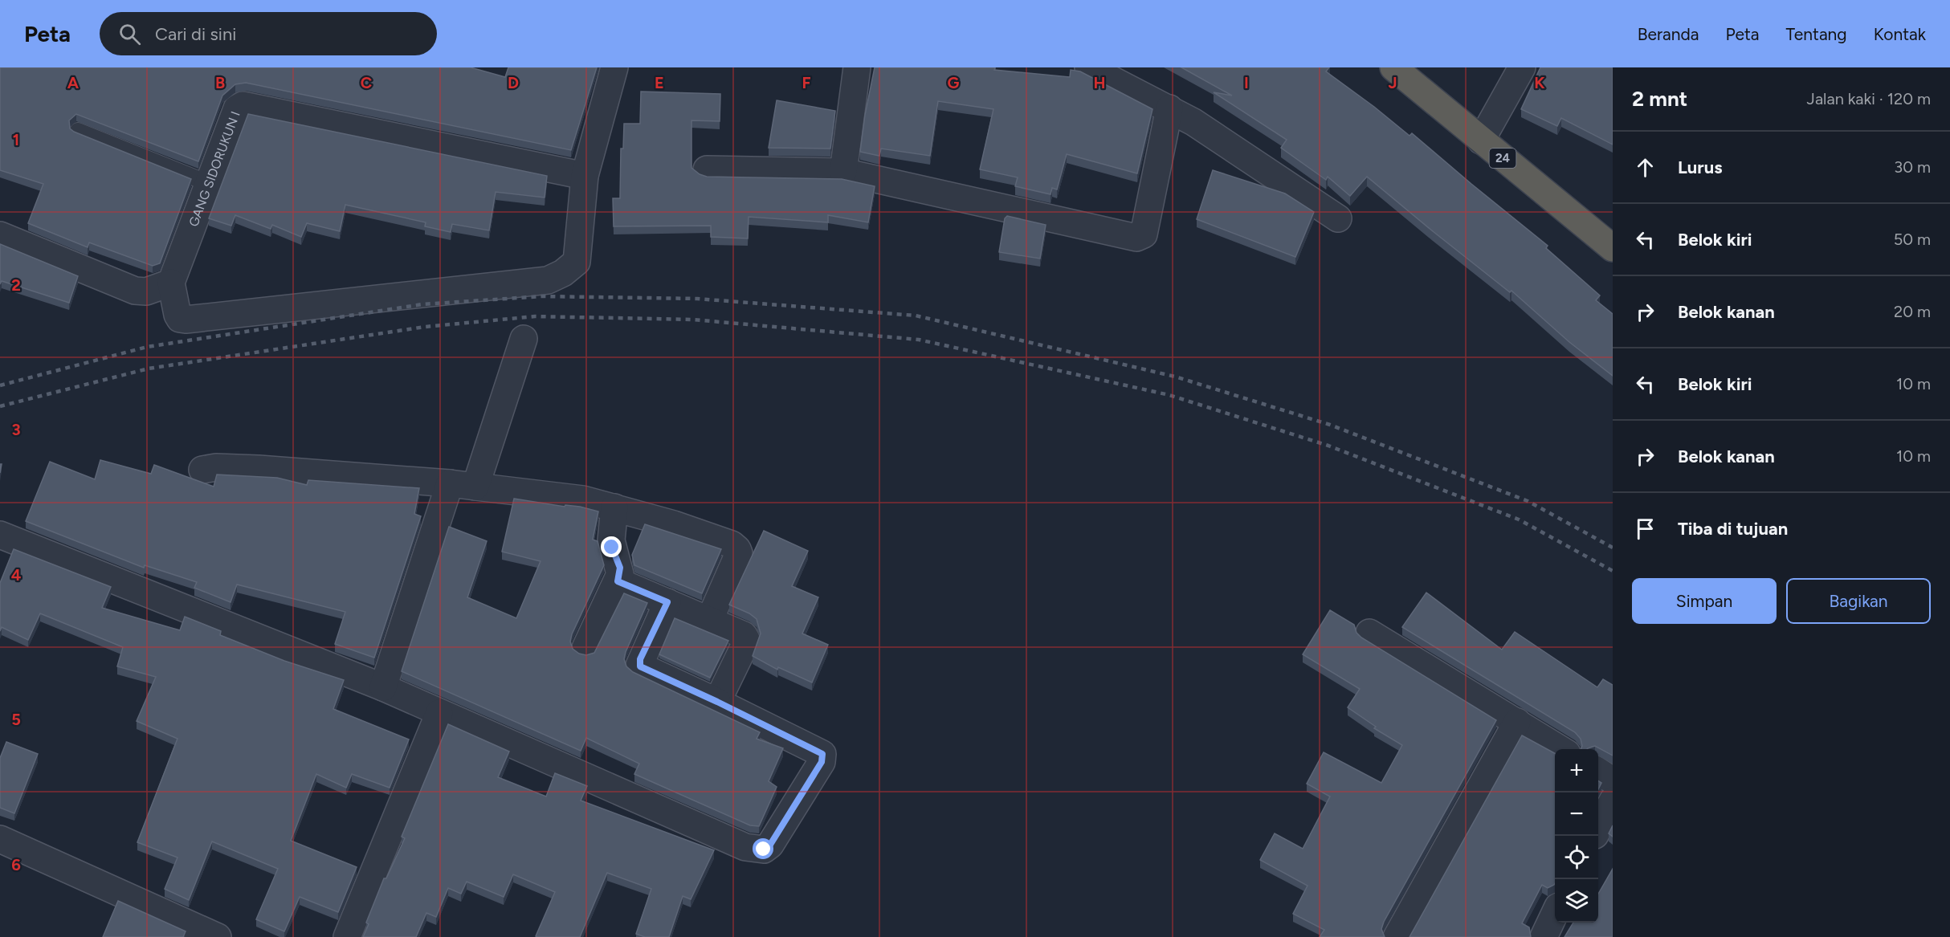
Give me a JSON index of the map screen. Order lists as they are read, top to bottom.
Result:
{
  "streets": {
    "highway": ["24"],
    "street": ["GANG SIDORUKUN I"]
  },
  "page": {
    "header": "Peta",
    "search": "Cari di sini",
    "nav": [
      "Beranda",
      "Peta",
      "Tentang",
      "Kontak"
    ],
    "heading": ["2 mnt", "Jalan kaki · 120 m"],
    "list": [
      ["Lurus", "30 m"],
      ["Belok kiri", "50 m"],
      ["Belok kanan", "20 m"],
      ["Belok kiri", "10 m"],
      ["Belok kanan", "10 m"],
      "Tiba di tujuan"
    ],
    "buttons": ["Simpan", "Bagikan"],
    "map_buttons": ["+", "−"]
  },
  "grid": {
    "columns": [
      "A",
      "B",
      "C",
      "D",
      "E",
      "F",
      "G",
      "H",
      "I",
      "J",
      "K"
    ],
    "rows": [
      "1",
      "2",
      "3",
      "4",
      "5",
      "6"
    ]
  }
}
